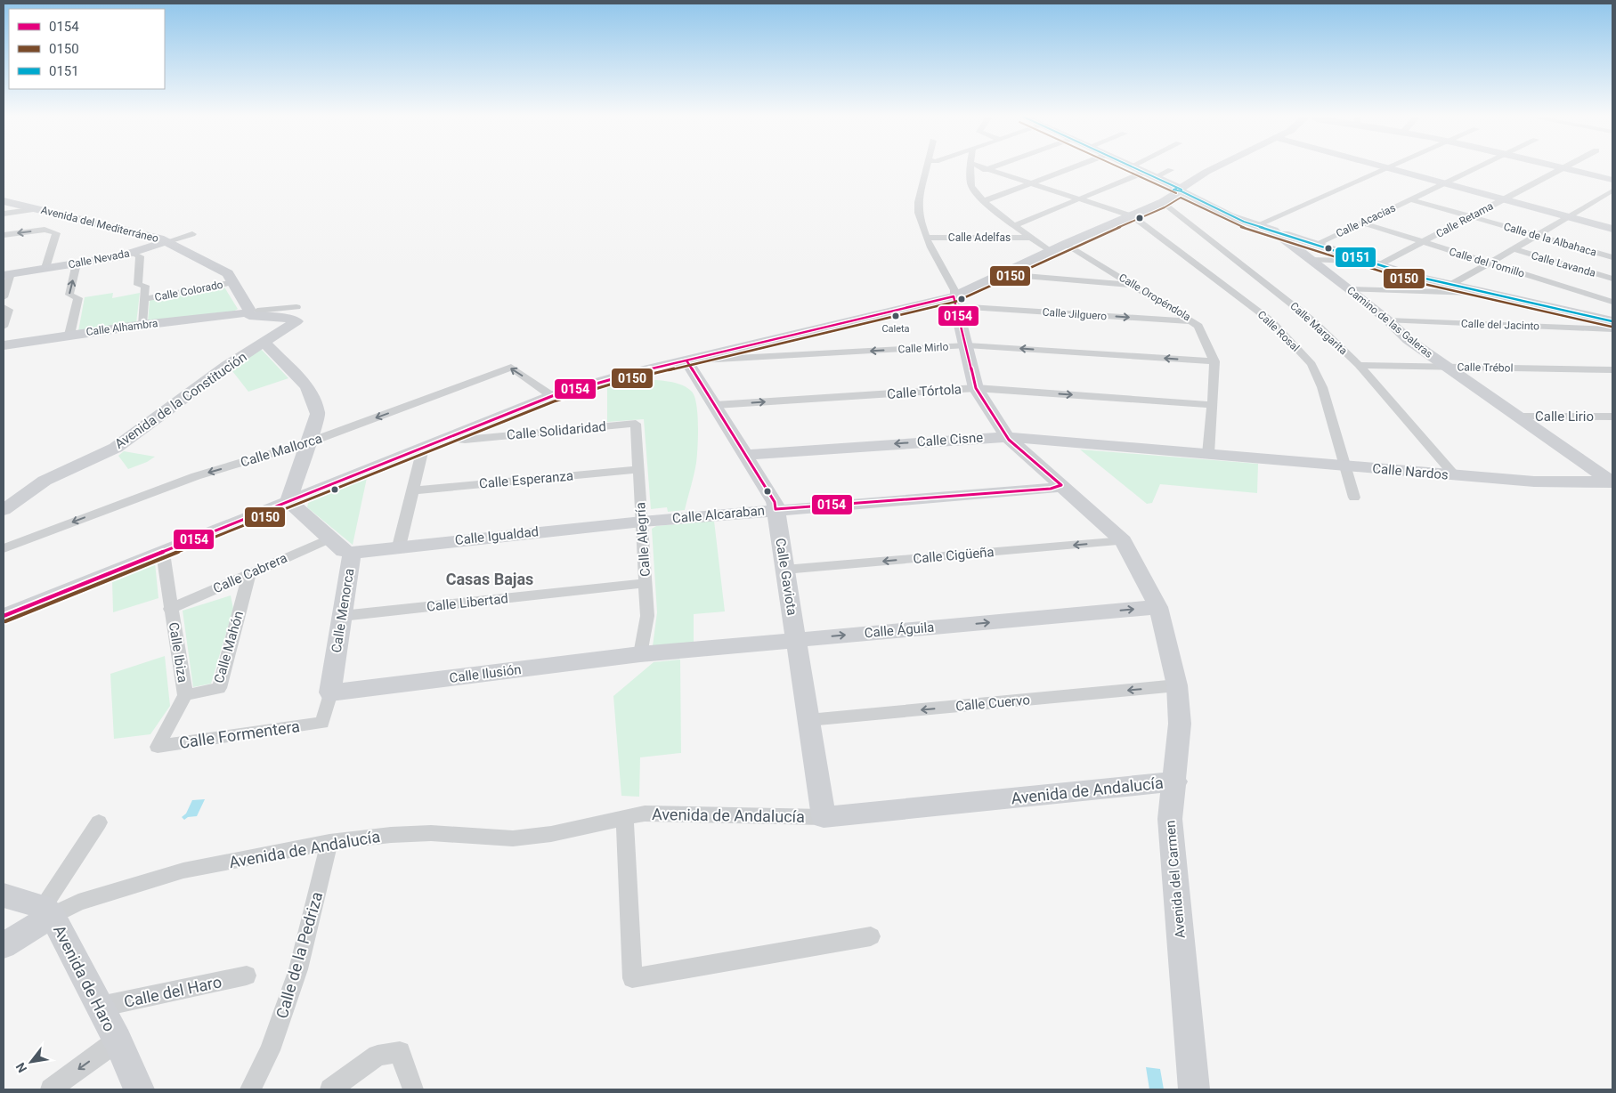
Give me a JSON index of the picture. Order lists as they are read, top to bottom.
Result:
{
  "streets": {
    "street": [
      "Calle Retama",
      "Calle Acacias",
      "Avenida del Mediterráneo",
      "Calle Adelfas",
      "Calle de la Albahaca",
      "Calle Nevada",
      "Calle del Tomillo",
      "Calle Lavanda",
      "Calle Colorado",
      "Calle Oropéndola",
      "Calle Jilguero",
      "Camino de las Galeras",
      "Calle del Jacinto",
      "Calle Alhambra",
      "Calle Margarita",
      "Calle Rosal",
      "Calle Mirlo",
      "Calle Trébol",
      "Calle Tórtola",
      "Avenida de la Constitución",
      "Calle Lirio",
      "Calle Solidaridad",
      "Calle Cisne",
      "Calle Mallorca",
      "Calle Nardos",
      "Calle Esperanza",
      "Calle Alcaraban",
      "Calle Igualdad",
      "Calle Alegría",
      "Calle Cigüeña",
      "Calle Cabrera",
      "Calle Gaviota",
      "Calle Libertad",
      "Calle Menorca",
      "Calle Águila",
      "Calle Mahón",
      "Calle Ibiza",
      "Calle Ilusión",
      "Calle Cuervo",
      "Calle Formentera",
      "Avenida de Andalucía",
      "Avenida del Carmen",
      "Calle de la Pedriza",
      "Avenida de Haro",
      "Calle del Haro"
    ]
  },
  "crossings": [
    ["Calle Retama", "Calle de la Albahaca"],
    ["Calle Retama", "Calle del Tomillo"],
    ["Calle Acacias", "Calle de la Albahaca"],
    ["Calle Acacias", "Calle del Tomillo"],
    ["Avenida del Mediterráneo", "Calle Nevada"],
    ["Avenida del Mediterráneo", "Calle Colorado"],
    ["Avenida del Mediterráneo", "Calle Alhambra"],
    ["Avenida del Mediterráneo", "Avenida de la Constitución"],
    ["Calle Adelfas", "Avenida del Carmen"],
    ["Calle Oropéndola", "Calle Jilguero"],
    ["Calle Oropéndola", "Calle Mirlo"],
    ["Calle Oropéndola", "Calle Tórtola"],
    ["Calle Oropéndola", "Calle Cisne"],
    ["Calle Oropéndola", "Calle Nardos"],
    ["Calle Jilguero", "Avenida del Carmen"],
    ["Camino de las Galeras", "Calle del Jacinto"],
    ["Camino de las Galeras", "Calle Trébol"],
    ["Camino de las Galeras", "Calle Lirio"],
    ["Camino de las Galeras", "Calle Nardos"],
    ["Calle Alhambra", "Avenida de la Constitución"],
    ["Calle Margarita", "Calle Trébol"],
    ["Calle Margarita", "Calle Nardos"],
    ["Calle Rosal", "Calle Nardos"],
    ["Calle Mirlo", "Calle Gaviota"],
    ["Calle Mirlo", "Avenida del Carmen"],
    ["Calle Tórtola", "Calle Gaviota"],
    ["Calle Tórtola", "Avenida del Carmen"],
    ["Calle Solidaridad", "Calle Alegría"],
    ["Calle Cisne", "Calle Nardos"],
    ["Calle Cisne", "Calle Gaviota"],
    ["Calle Cisne", "Avenida del Carmen"],
    ["Calle Esperanza", "Calle Alegría"],
    ["Calle Alcaraban", "Calle Igualdad"],
    ["Calle Alcaraban", "Calle Alegría"],
    ["Calle Alcaraban", "Calle Gaviota"],
    ["Calle Alcaraban", "Avenida del Carmen"],
    ["Calle Igualdad", "Calle Alegría"],
    ["Calle Igualdad", "Calle Menorca"],
    ["Calle Alegría", "Calle Libertad"],
    ["Calle Alegría", "Calle Águila"],
    ["Calle Alegría", "Calle Ilusión"],
    ["Calle Cigüeña", "Calle Gaviota"],
    ["Calle Cigüeña", "Avenida del Carmen"],
    ["Calle Cabrera", "Calle Menorca"],
    ["Calle Cabrera", "Calle Mahón"],
    ["Calle Cabrera", "Calle Ibiza"],
    ["Calle Gaviota", "Calle Águila"],
    ["Calle Gaviota", "Calle Cuervo"],
    ["Calle Gaviota", "Avenida de Andalucía"],
    ["Calle Libertad", "Calle Menorca"],
    ["Calle Menorca", "Calle Ilusión"],
    ["Calle Menorca", "Calle Formentera"],
    ["Calle Águila", "Calle Ilusión"],
    ["Calle Águila", "Avenida del Carmen"],
    ["Calle Mahón", "Calle Ibiza"],
    ["Calle Ibiza", "Calle Formentera"],
    ["Calle Cuervo", "Avenida del Carmen"],
    ["Avenida de Andalucía", "Avenida del Carmen"],
    ["Avenida de Andalucía", "Calle de la Pedriza"],
    ["Avenida de Andalucía", "Avenida de Haro"],
    ["Avenida de Haro", "Calle del Haro"]
  ],
  "one_way": ["Calle Cigüeña", "Calle Águila", "Calle Cuervo"],
  "districts": ["Casas Bajas"],
  "places": ["Caleta"],
  "lines": ["transit line 0150", "transit line 0151", "transit line 0154"],
  "legend": ["0154", "0150", "0151"],
  "north": "bottom left"
}
